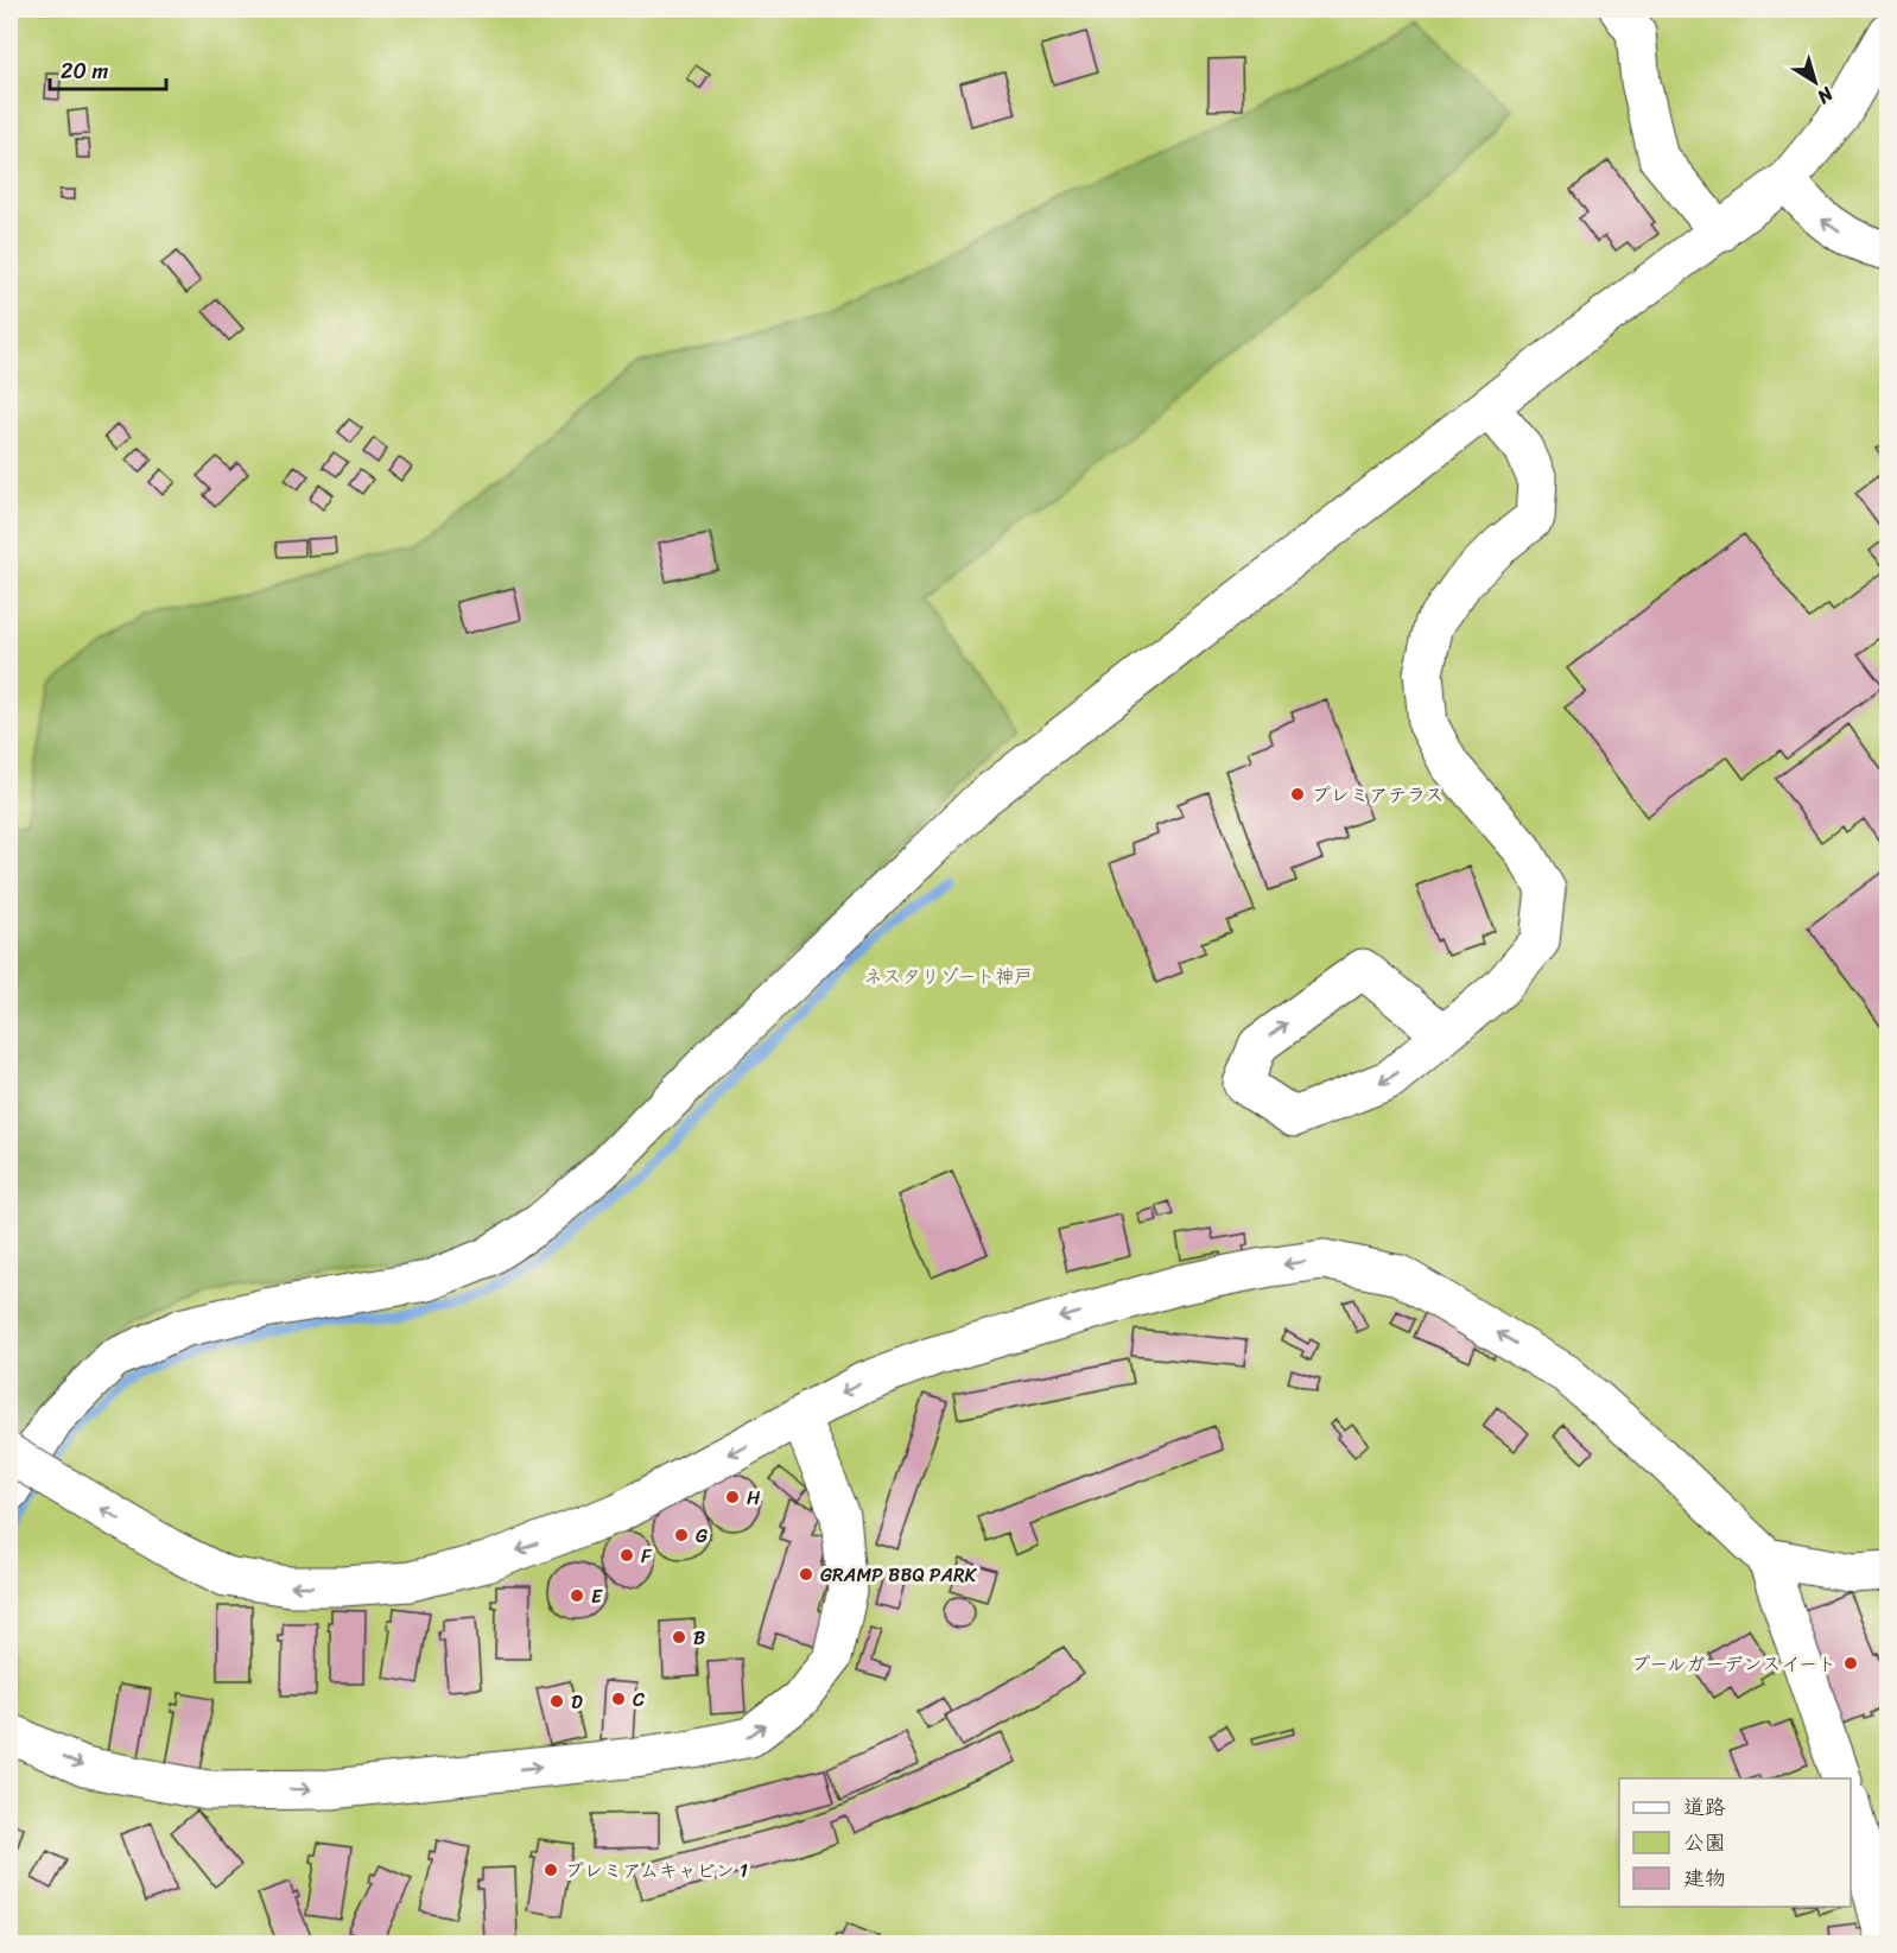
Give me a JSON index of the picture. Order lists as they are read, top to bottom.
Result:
{
  "parks": ["ネスタリゾート神戸"],
  "places": [
    "プレミアテラス",
    "H",
    "G",
    "F",
    "GRAMP BBQ PARK",
    "E",
    "B",
    "プールガーデンスイート",
    "C",
    "D",
    "プレミアムキャビン 1"
  ],
  "legend": ["道路", "公園", "建物"],
  "scale_bar": "20 m",
  "north": "bottom right"
}
